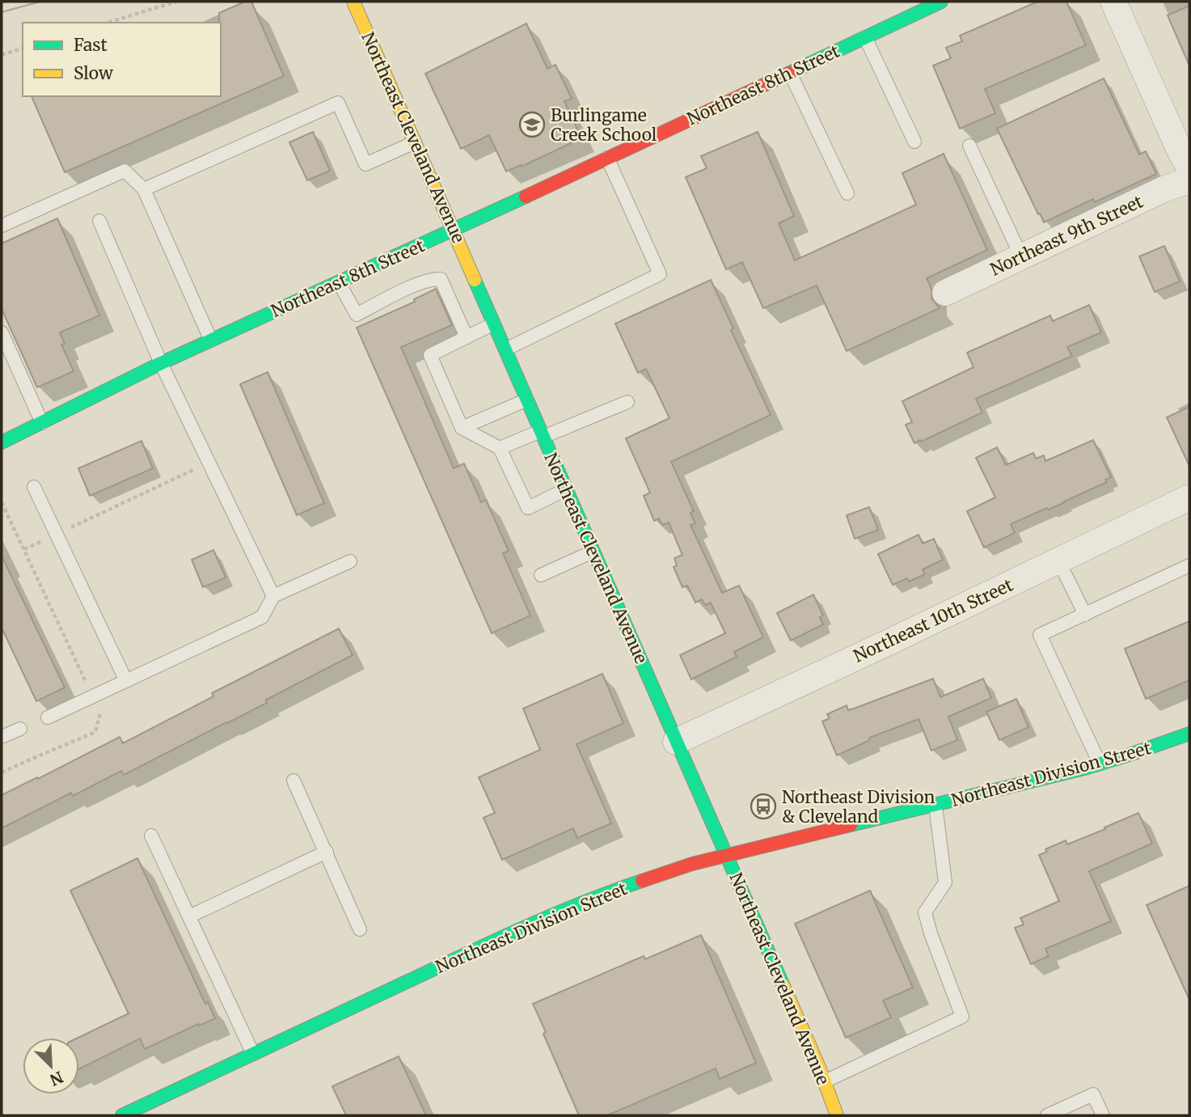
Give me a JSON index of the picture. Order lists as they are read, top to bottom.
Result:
{
  "streets": {
    "main road": ["Northeast 8th Street", "Northeast Cleveland Avenue", "Northeast Division Street"],
    "street": ["Northeast 9th Street", "Northeast 10th Street"]
  },
  "crossings": [
    ["Northeast 8th Street", "Northeast Cleveland Avenue"],
    ["Northeast Cleveland Avenue", "Northeast 10th Street"],
    ["Northeast Cleveland Avenue", "Northeast Division Street"]
  ],
  "places": {
    "school or university": ["Burlingame Creek School"],
    "bus stop": ["Northeast Division & Cleveland"]
  },
  "legend": ["Fast", "Slow"],
  "north": "bottom right"
}
